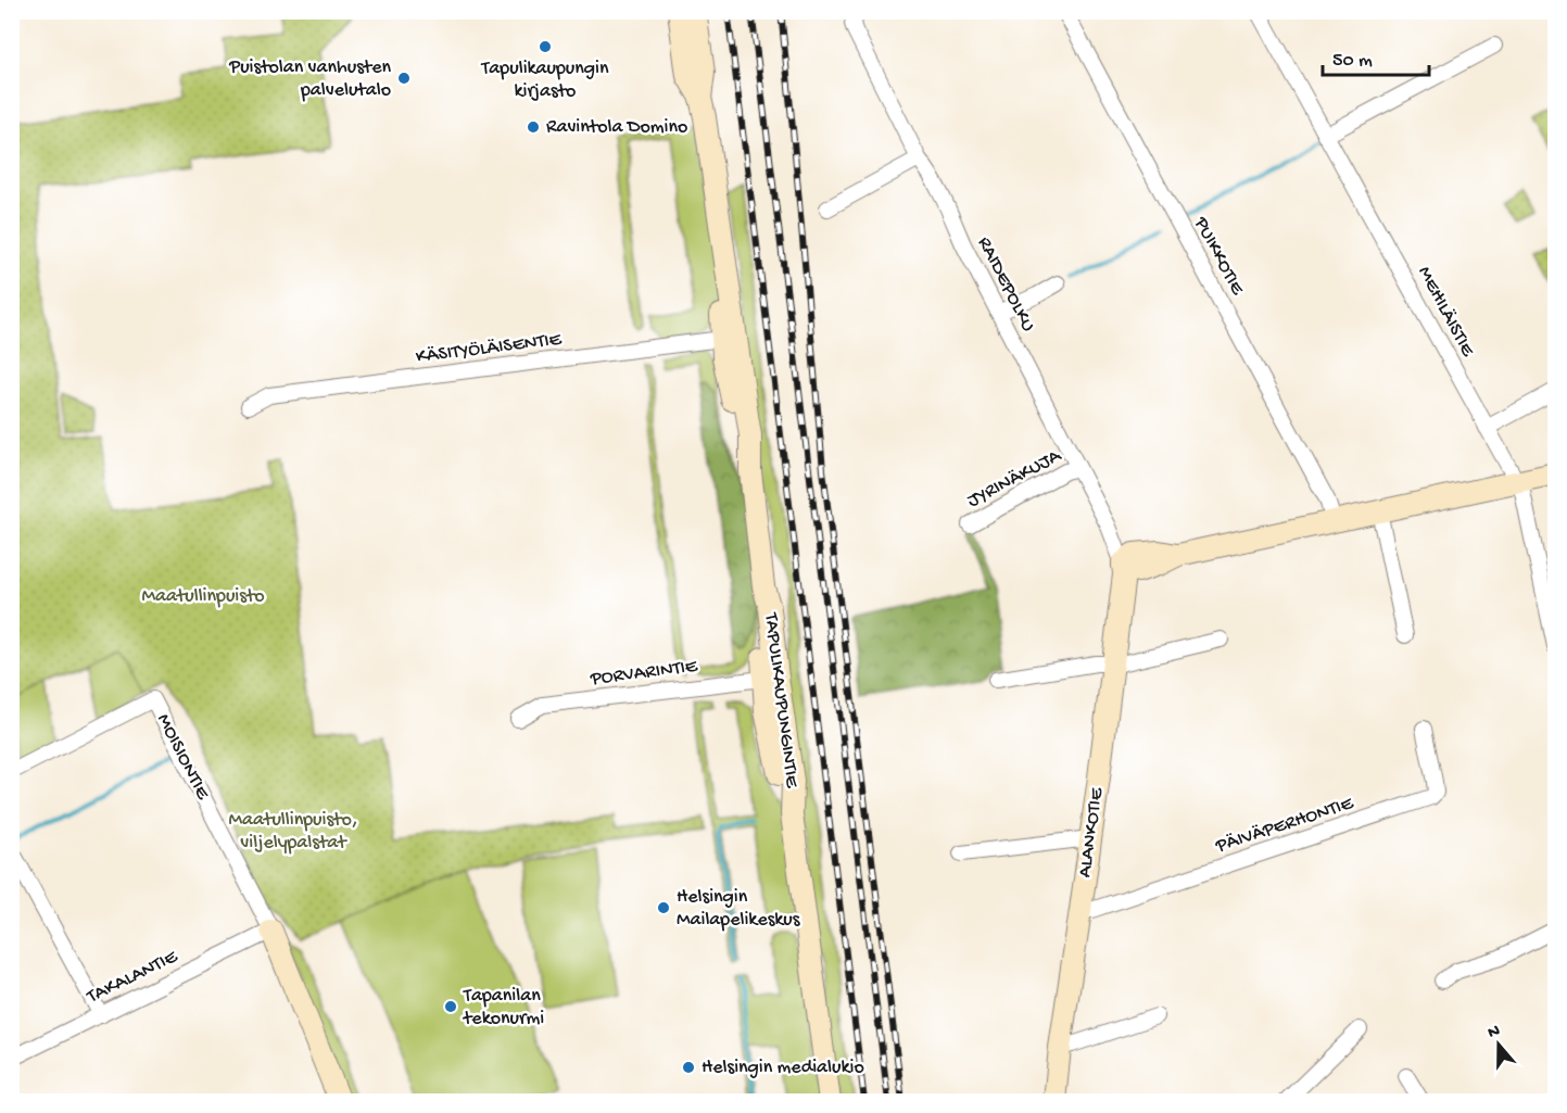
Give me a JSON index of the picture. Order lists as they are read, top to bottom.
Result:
{
  "streets": {
    "main road": ["TAPULIKAUPUNGINTIE", "MOISIONTIE", "ALANKOTIE"],
    "street": [
      "PUIKKOTIE",
      "RAIDEPOLKU",
      "MEHILÄISTIE",
      "KÄSITYÖLÄISENTIE",
      "JYRINÄKUJA",
      "PORVARINTIE",
      "PÄIVÄPERHONTIE",
      "TAKALANTIE"
    ]
  },
  "crossings": [
    ["RAIDEPOLKU", "JYRINÄKUJA"],
    ["RAIDEPOLKU", "ALANKOTIE"],
    ["KÄSITYÖLÄISENTIE", "TAPULIKAUPUNGINTIE"],
    ["PORVARINTIE", "TAPULIKAUPUNGINTIE"],
    ["MOISIONTIE", "TAKALANTIE"],
    ["PÄIVÄPERHONTIE", "ALANKOTIE"]
  ],
  "parks": ["Maatullinpuisto", "Maatullinpuisto, viljelypalstat"],
  "places": [
    "Tapulikaupungin kirjasto",
    "Puistolan vanhusten palvelutalo",
    "Ravintola Domino",
    "Helsingin Mailapelikeskus",
    "Tapanilan tekonurmi",
    "Helsingin medialukio"
  ],
  "scale_bar": "50 m",
  "north": "top"
}
